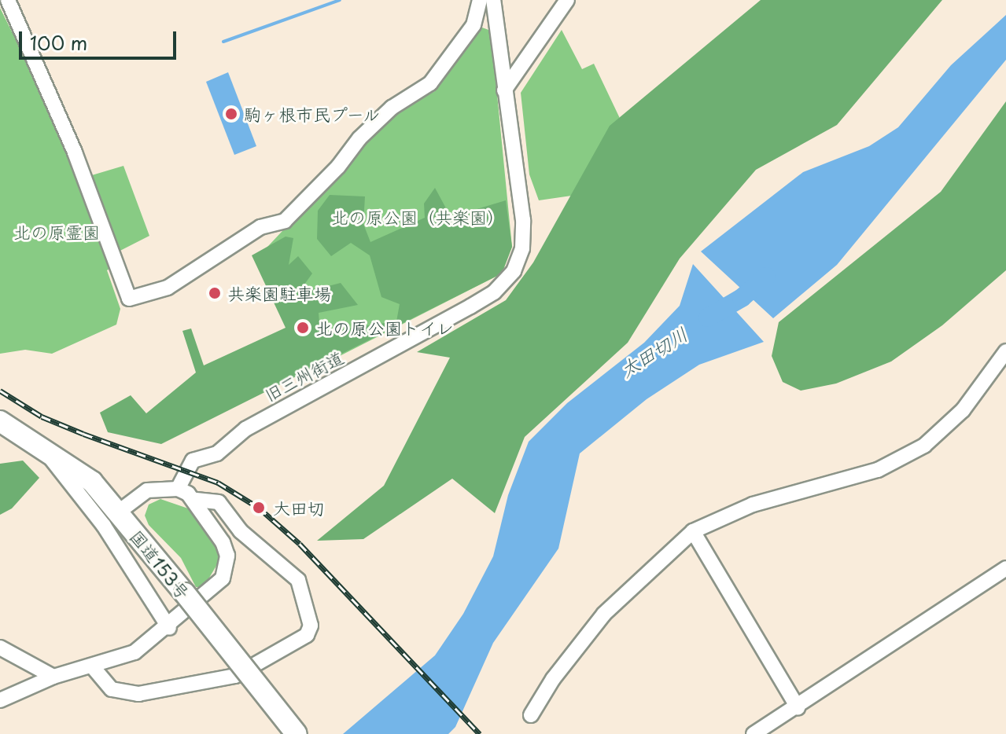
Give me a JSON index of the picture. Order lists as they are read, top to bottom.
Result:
{
  "streets": {
    "highway": ["国道153号"],
    "street": ["旧三州街道"]
  },
  "water": ["太田切川"],
  "parks": ["北の原公園（共楽園）", "北の原霊園"],
  "places": [
    "駒ヶ根市民プール",
    "共楽園駐車場",
    "北の原公園トイレ",
    "大田切"
  ],
  "scale_bar": "100 m"
}
